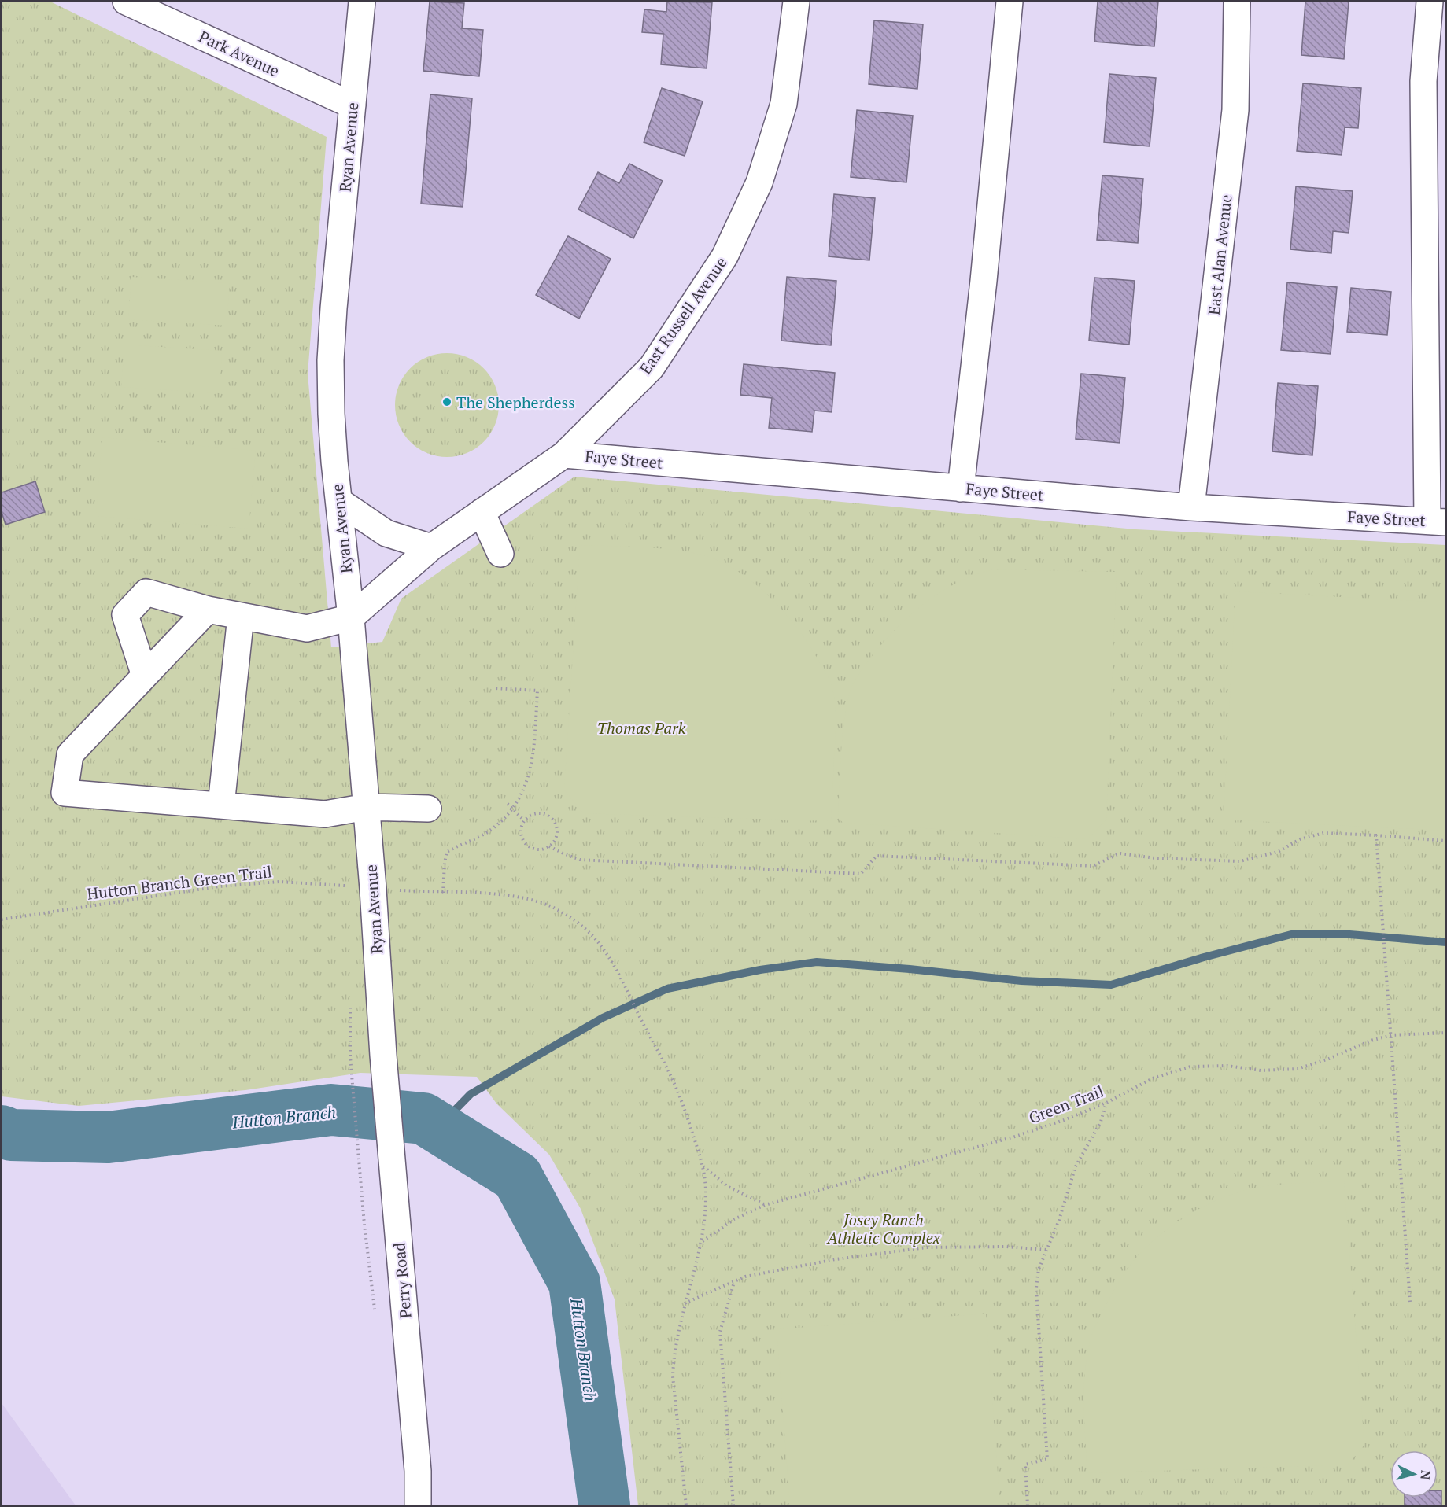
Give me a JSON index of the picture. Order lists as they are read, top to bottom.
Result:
{
  "streets": {
    "street": [
      "Park Avenue",
      "Ryan Avenue",
      "East Alan Avenue",
      "East Russell Avenue",
      "Faye Street",
      "Perry Road"
    ],
    "path": ["Hutton Branch Green Trail", "Green Trail"]
  },
  "crossings": [
    ["Park Avenue", "Ryan Avenue"],
    ["Ryan Avenue", "East Russell Avenue"],
    ["Ryan Avenue", "Hutton Branch Green Trail"],
    ["Ryan Avenue", "Perry Road"],
    ["East Alan Avenue", "Faye Street"],
    ["East Russell Avenue", "Faye Street"]
  ],
  "water": ["Hutton Branch"],
  "parks": ["Thomas Park", "Josey Ranch Athletic Complex"],
  "places": ["The Shepherdess"],
  "north": "right"
}
